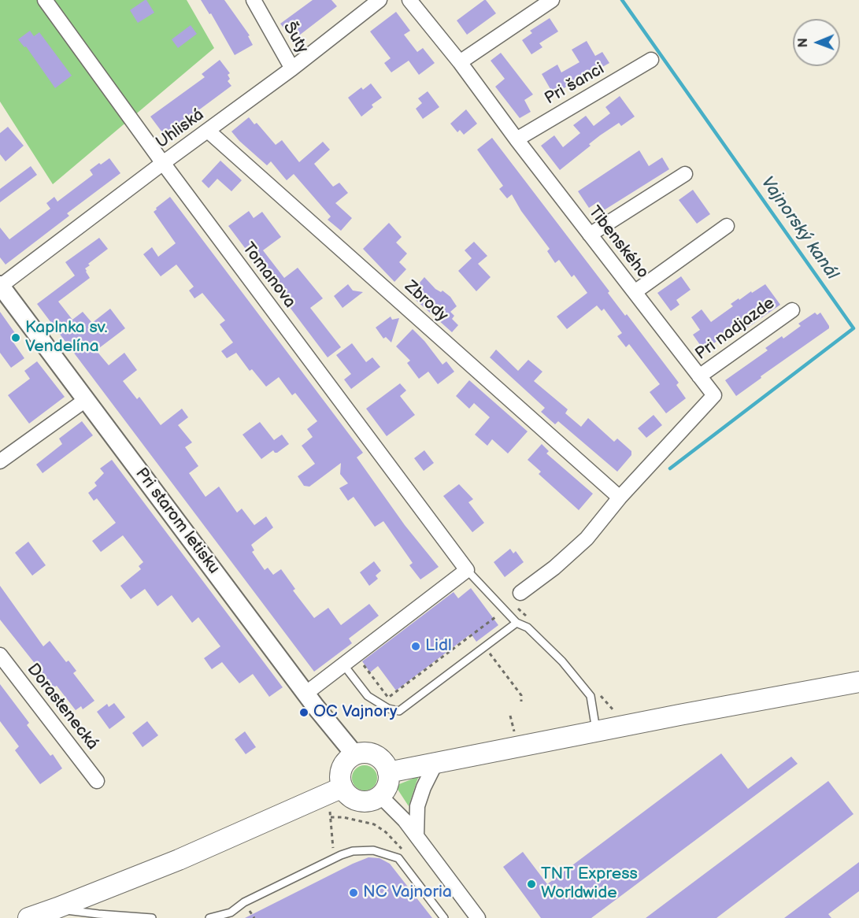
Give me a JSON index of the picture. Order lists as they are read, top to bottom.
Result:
{
  "streets": {
    "street": [
      "Šuty",
      "Pri šanci",
      "Uhliská",
      "Tibenského",
      "Tomanova",
      "Zbrody",
      "Pri nadjazde",
      "Pri starom letisku",
      "Dorastenecká"
    ]
  },
  "crossings": [
    ["Šuty", "Uhliská"],
    ["Pri šanci", "Tibenského"],
    ["Uhliská", "Tomanova"],
    ["Uhliská", "Zbrody"],
    ["Uhliská", "Pri starom letisku"],
    ["Tibenského", "Zbrody"],
    ["Tibenského", "Pri nadjazde"]
  ],
  "water": ["Vajnorský kanál"],
  "places": [
    "Kaplnka sv. Vendelína",
    "Lidl",
    "OC Vajnory",
    "TNT Express Worldwide",
    "NC Vajnoria"
  ],
  "north": "left"
}
